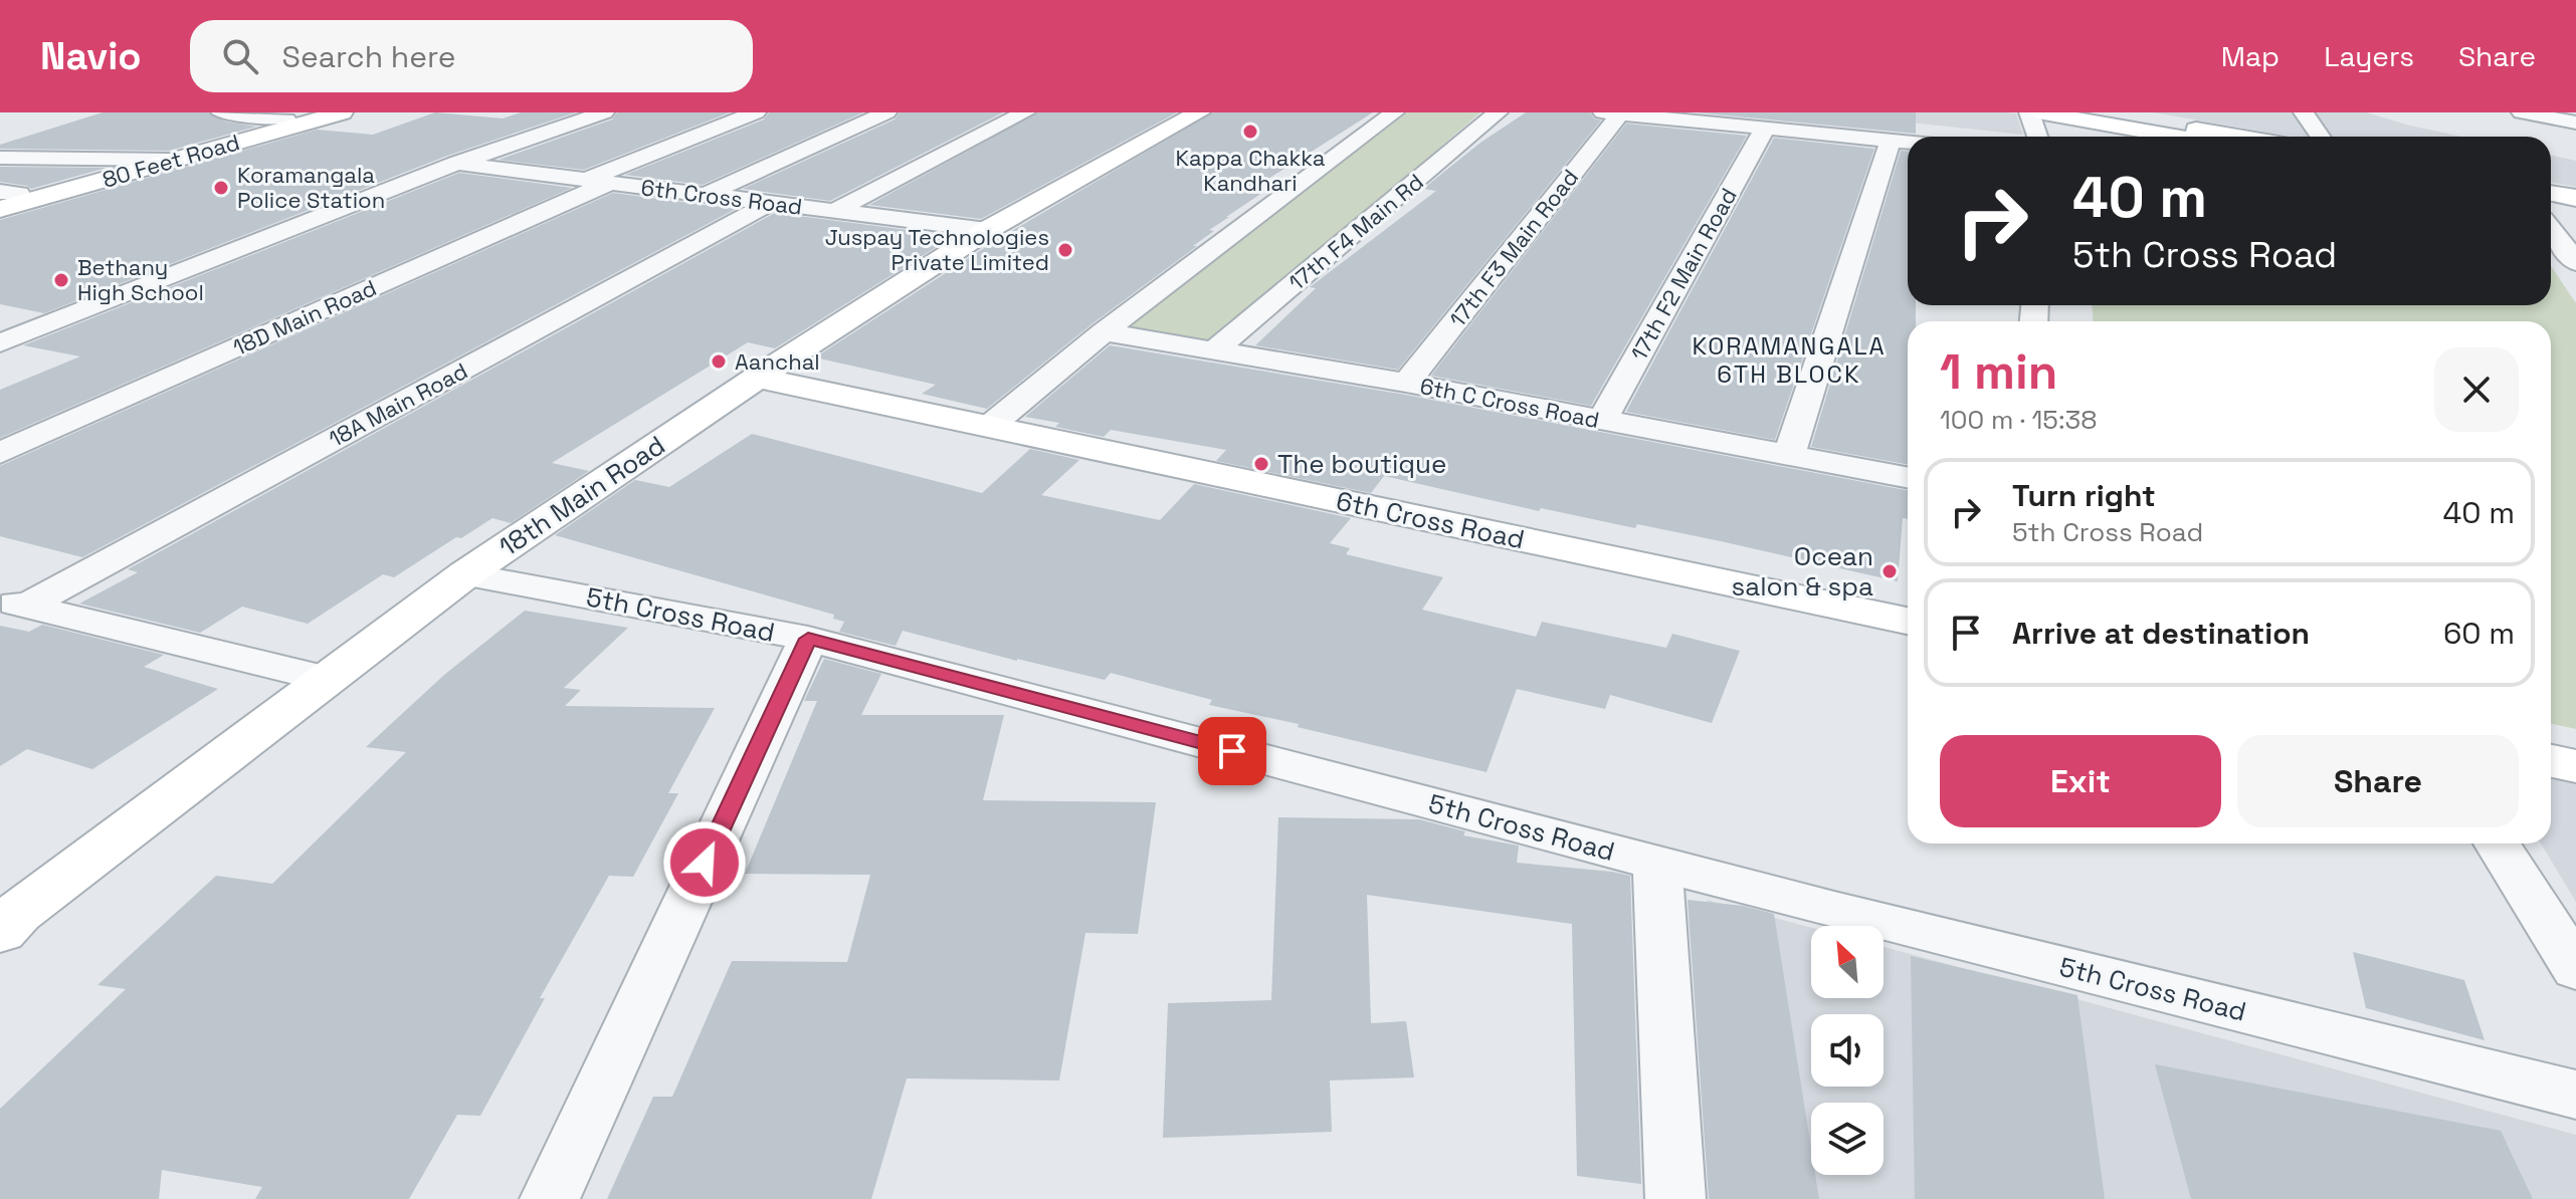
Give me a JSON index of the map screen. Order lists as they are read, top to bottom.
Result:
{
  "streets": {
    "street": [
      "80 Feet Road",
      "6th Cross Road",
      "17th F4 Main Rd",
      "17th F3 Main Road",
      "17th F2 Main Road",
      "18D Main Road",
      "6th C Cross Road",
      "18A Main Road",
      "18th Main Road",
      "5th Cross Road"
    ]
  },
  "crossings": [
    ["6th Cross Road", "18D Main Road"],
    ["6th Cross Road", "18A Main Road"],
    ["6th Cross Road", "18th Main Road"],
    ["17th F4 Main Rd", "6th C Cross Road"],
    ["17th F3 Main Road", "6th C Cross Road"],
    ["17th F2 Main Road", "6th C Cross Road"],
    ["18th Main Road", "5th Cross Road"]
  ],
  "districts": ["KORAMANGALA 6TH BLOCK"],
  "places": [
    "Kappa Chakka Kandhari",
    "Koramangala Police Station",
    "Juspay Technologies Private Limited",
    "Bethany High School",
    "Aanchal",
    "The boutique",
    "Ocean salon & spa"
  ],
  "north": "top left",
  "page": {
    "header": "Navio",
    "search": "Search here",
    "nav": ["Map", "Layers", "Share"],
    "turn": ["40 m", "5th Cross Road"],
    "heading": ["1 min", "100 m · 15:38"],
    "list": [
      {
        "name": "Turn right",
        "note": "5th Cross Road",
        "value": "40 m"
      },
      {
        "name": "Arrive at destination",
        "value": "60 m"
      }
    ],
    "buttons": ["Exit", "Share"]
  }
}
